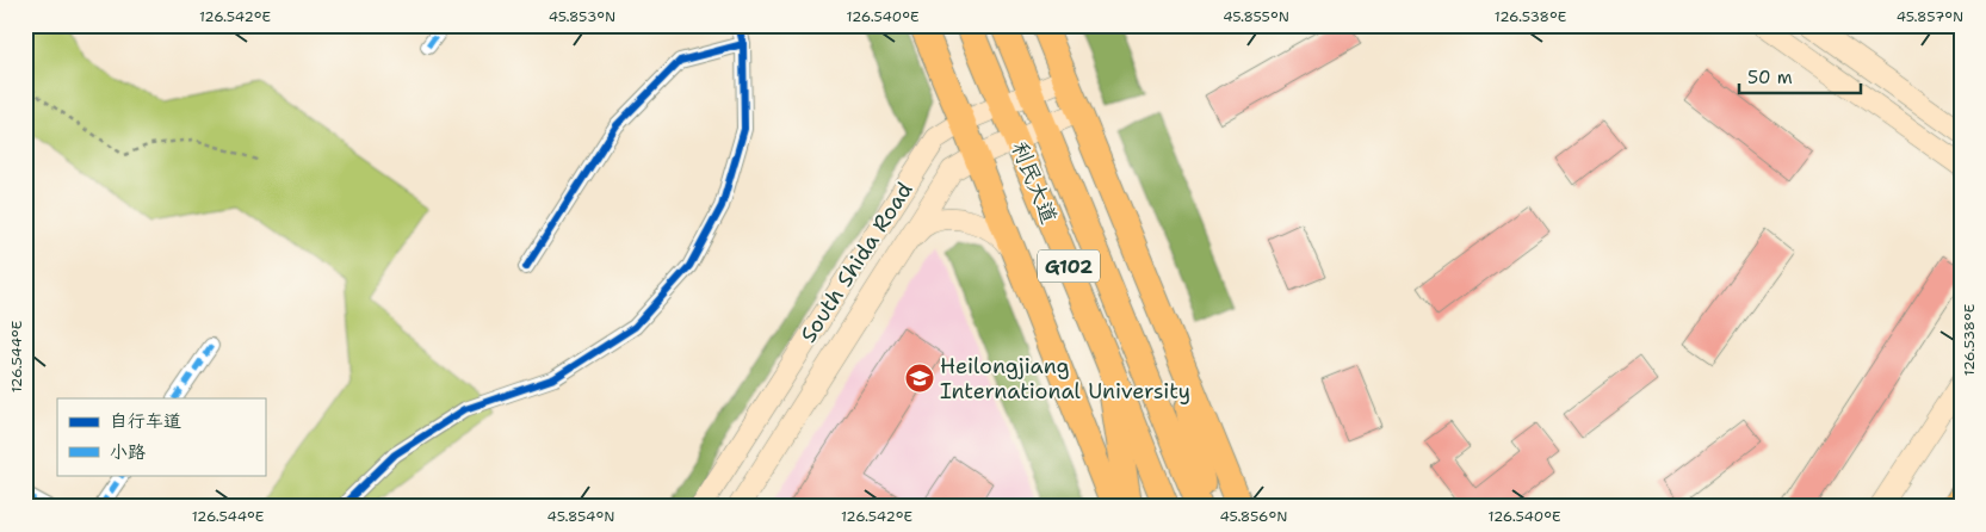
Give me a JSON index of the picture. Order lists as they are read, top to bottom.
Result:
{
  "streets": {
    "highway": ["利民大道", "G102"],
    "main road": ["South Shida Road"]
  },
  "crossings": [
    ["利民大道", "South Shida Road"]
  ],
  "places": {
    "school or university": ["Heilongjiang International University"]
  },
  "legend": ["自行车道", "小路"],
  "scale_bar": "50 m",
  "coordinates": [
    "126.542°E",
    "45.853°N",
    "126.540°E",
    "45.855°N",
    "126.538°E",
    "45.857°N",
    "126.544°E",
    "45.854°N",
    "45.856°N"
  ]
}
